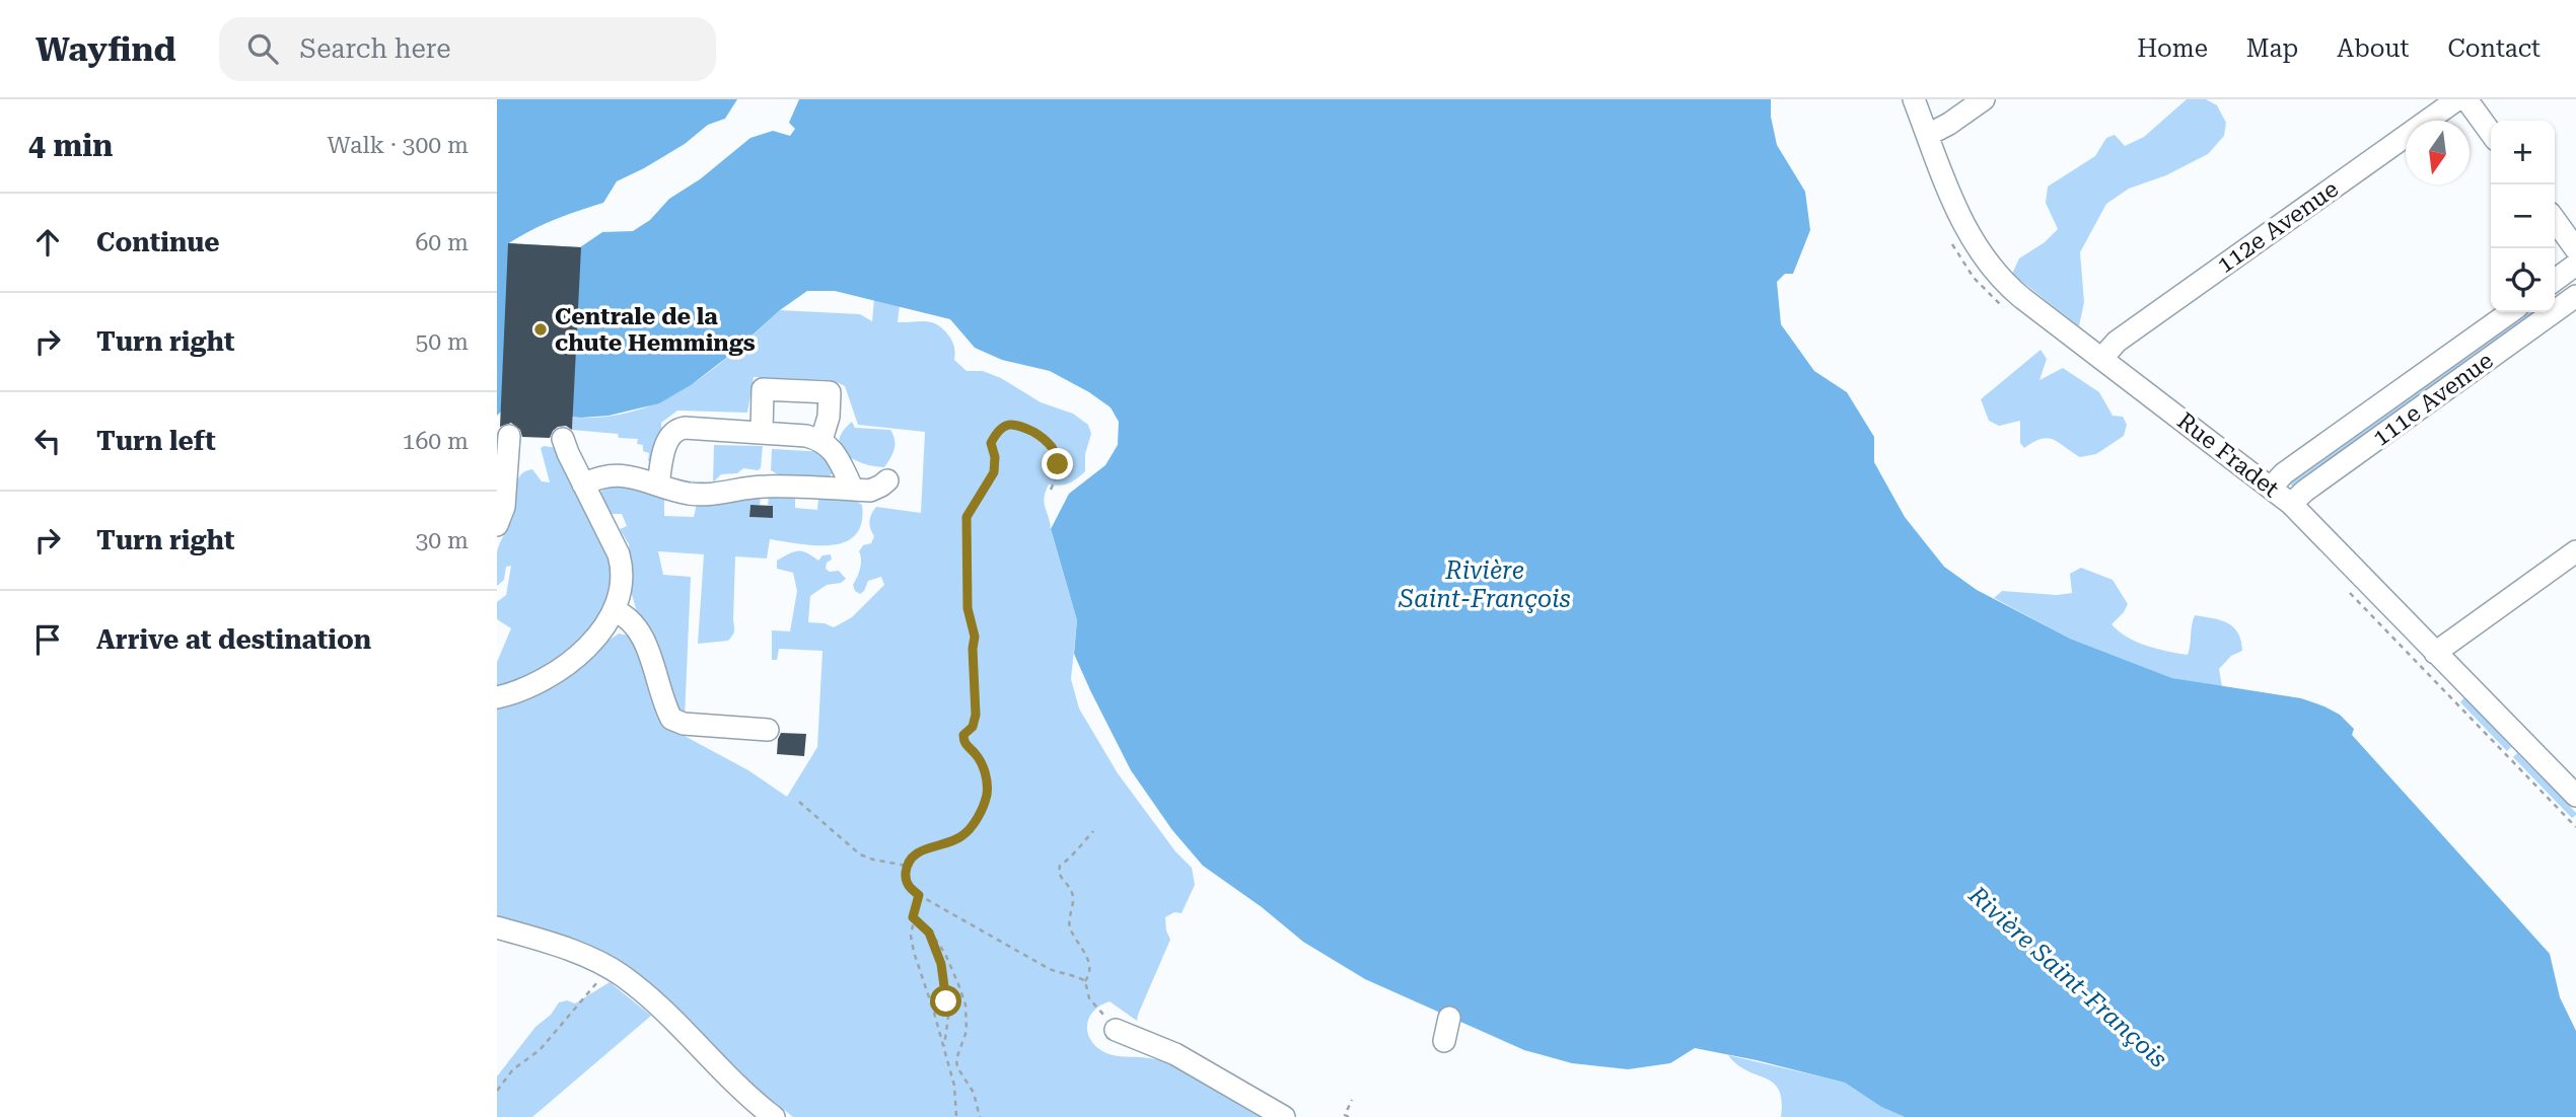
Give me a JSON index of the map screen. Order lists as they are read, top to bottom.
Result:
{
  "streets": {
    "street": ["112e Avenue", "111e Avenue", "Rue Fradet"]
  },
  "crossings": [
    ["112e Avenue", "Rue Fradet"],
    ["111e Avenue", "Rue Fradet"]
  ],
  "water": ["Rivière Saint-François"],
  "places": ["Centrale de la chute Hemmings"],
  "north": "bottom",
  "page": {
    "header": "Wayfind",
    "search": "Search here",
    "nav": [
      "Home",
      "Map",
      "About",
      "Contact"
    ],
    "heading": ["4 min", "Walk · 300 m"],
    "map_buttons": ["+", "−"],
    "list": [
      ["Continue", "60 m"],
      ["Turn right", "50 m"],
      ["Turn left", "160 m"],
      ["Turn right", "30 m"],
      "Arrive at destination"
    ]
  }
}
